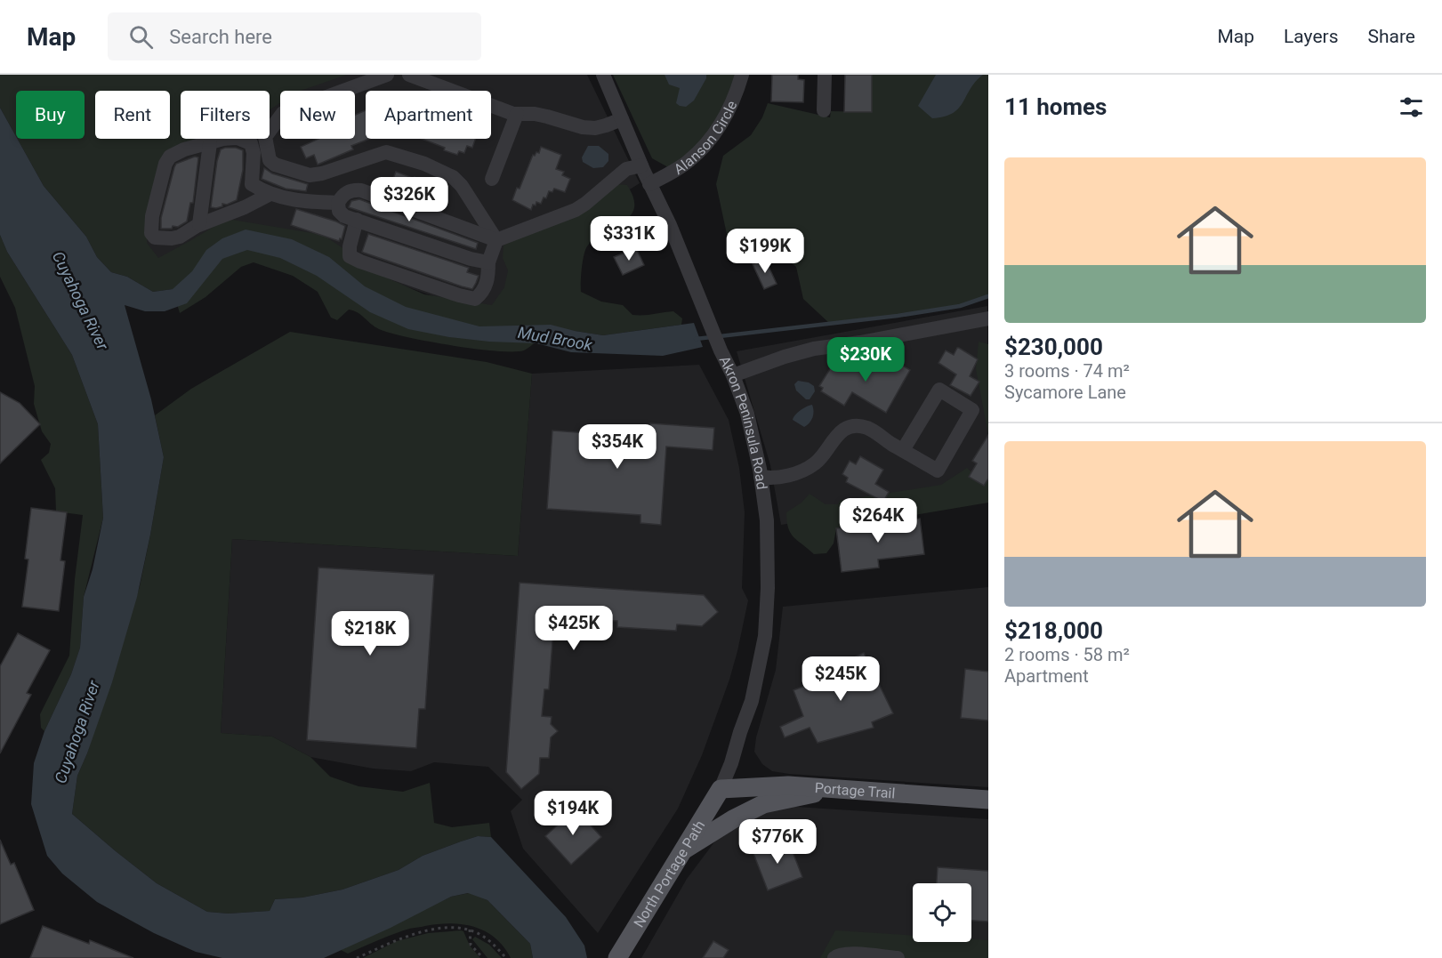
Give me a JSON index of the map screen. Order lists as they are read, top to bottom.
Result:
{
  "streets": {
    "main road": ["Portage Trail", "North Portage Path"],
    "street": ["Alanson Circle", "Akron Peninsula Road"]
  },
  "crossings": [
    ["Alanson Circle", "Akron Peninsula Road"],
    ["Akron Peninsula Road", "Portage Trail"],
    ["Akron Peninsula Road", "North Portage Path"],
    ["Portage Trail", "North Portage Path"]
  ],
  "water": ["Cuyahoga River", "Mud Brook"],
  "page": {
    "header": "Map",
    "search": "Search here",
    "nav": ["Map", "Layers", "Share"],
    "heading": "11 homes",
    "chip": [
      "Buy",
      "Rent",
      "Filters",
      "New",
      "Apartment"
    ],
    "list": [
      {
        "name": "$230,000",
        "note": "3 rooms · 74 m² · Sycamore Lane"
      },
      {
        "name": "$218,000",
        "note": "2 rooms · 58 m² · Apartment"
      }
    ],
    "price": [
      "$326K",
      "$331K",
      "$199K",
      "$230K",
      "$354K",
      "$264K",
      "$425K",
      "$218K",
      "$245K",
      "$194K",
      "$776K"
    ]
  }
}
